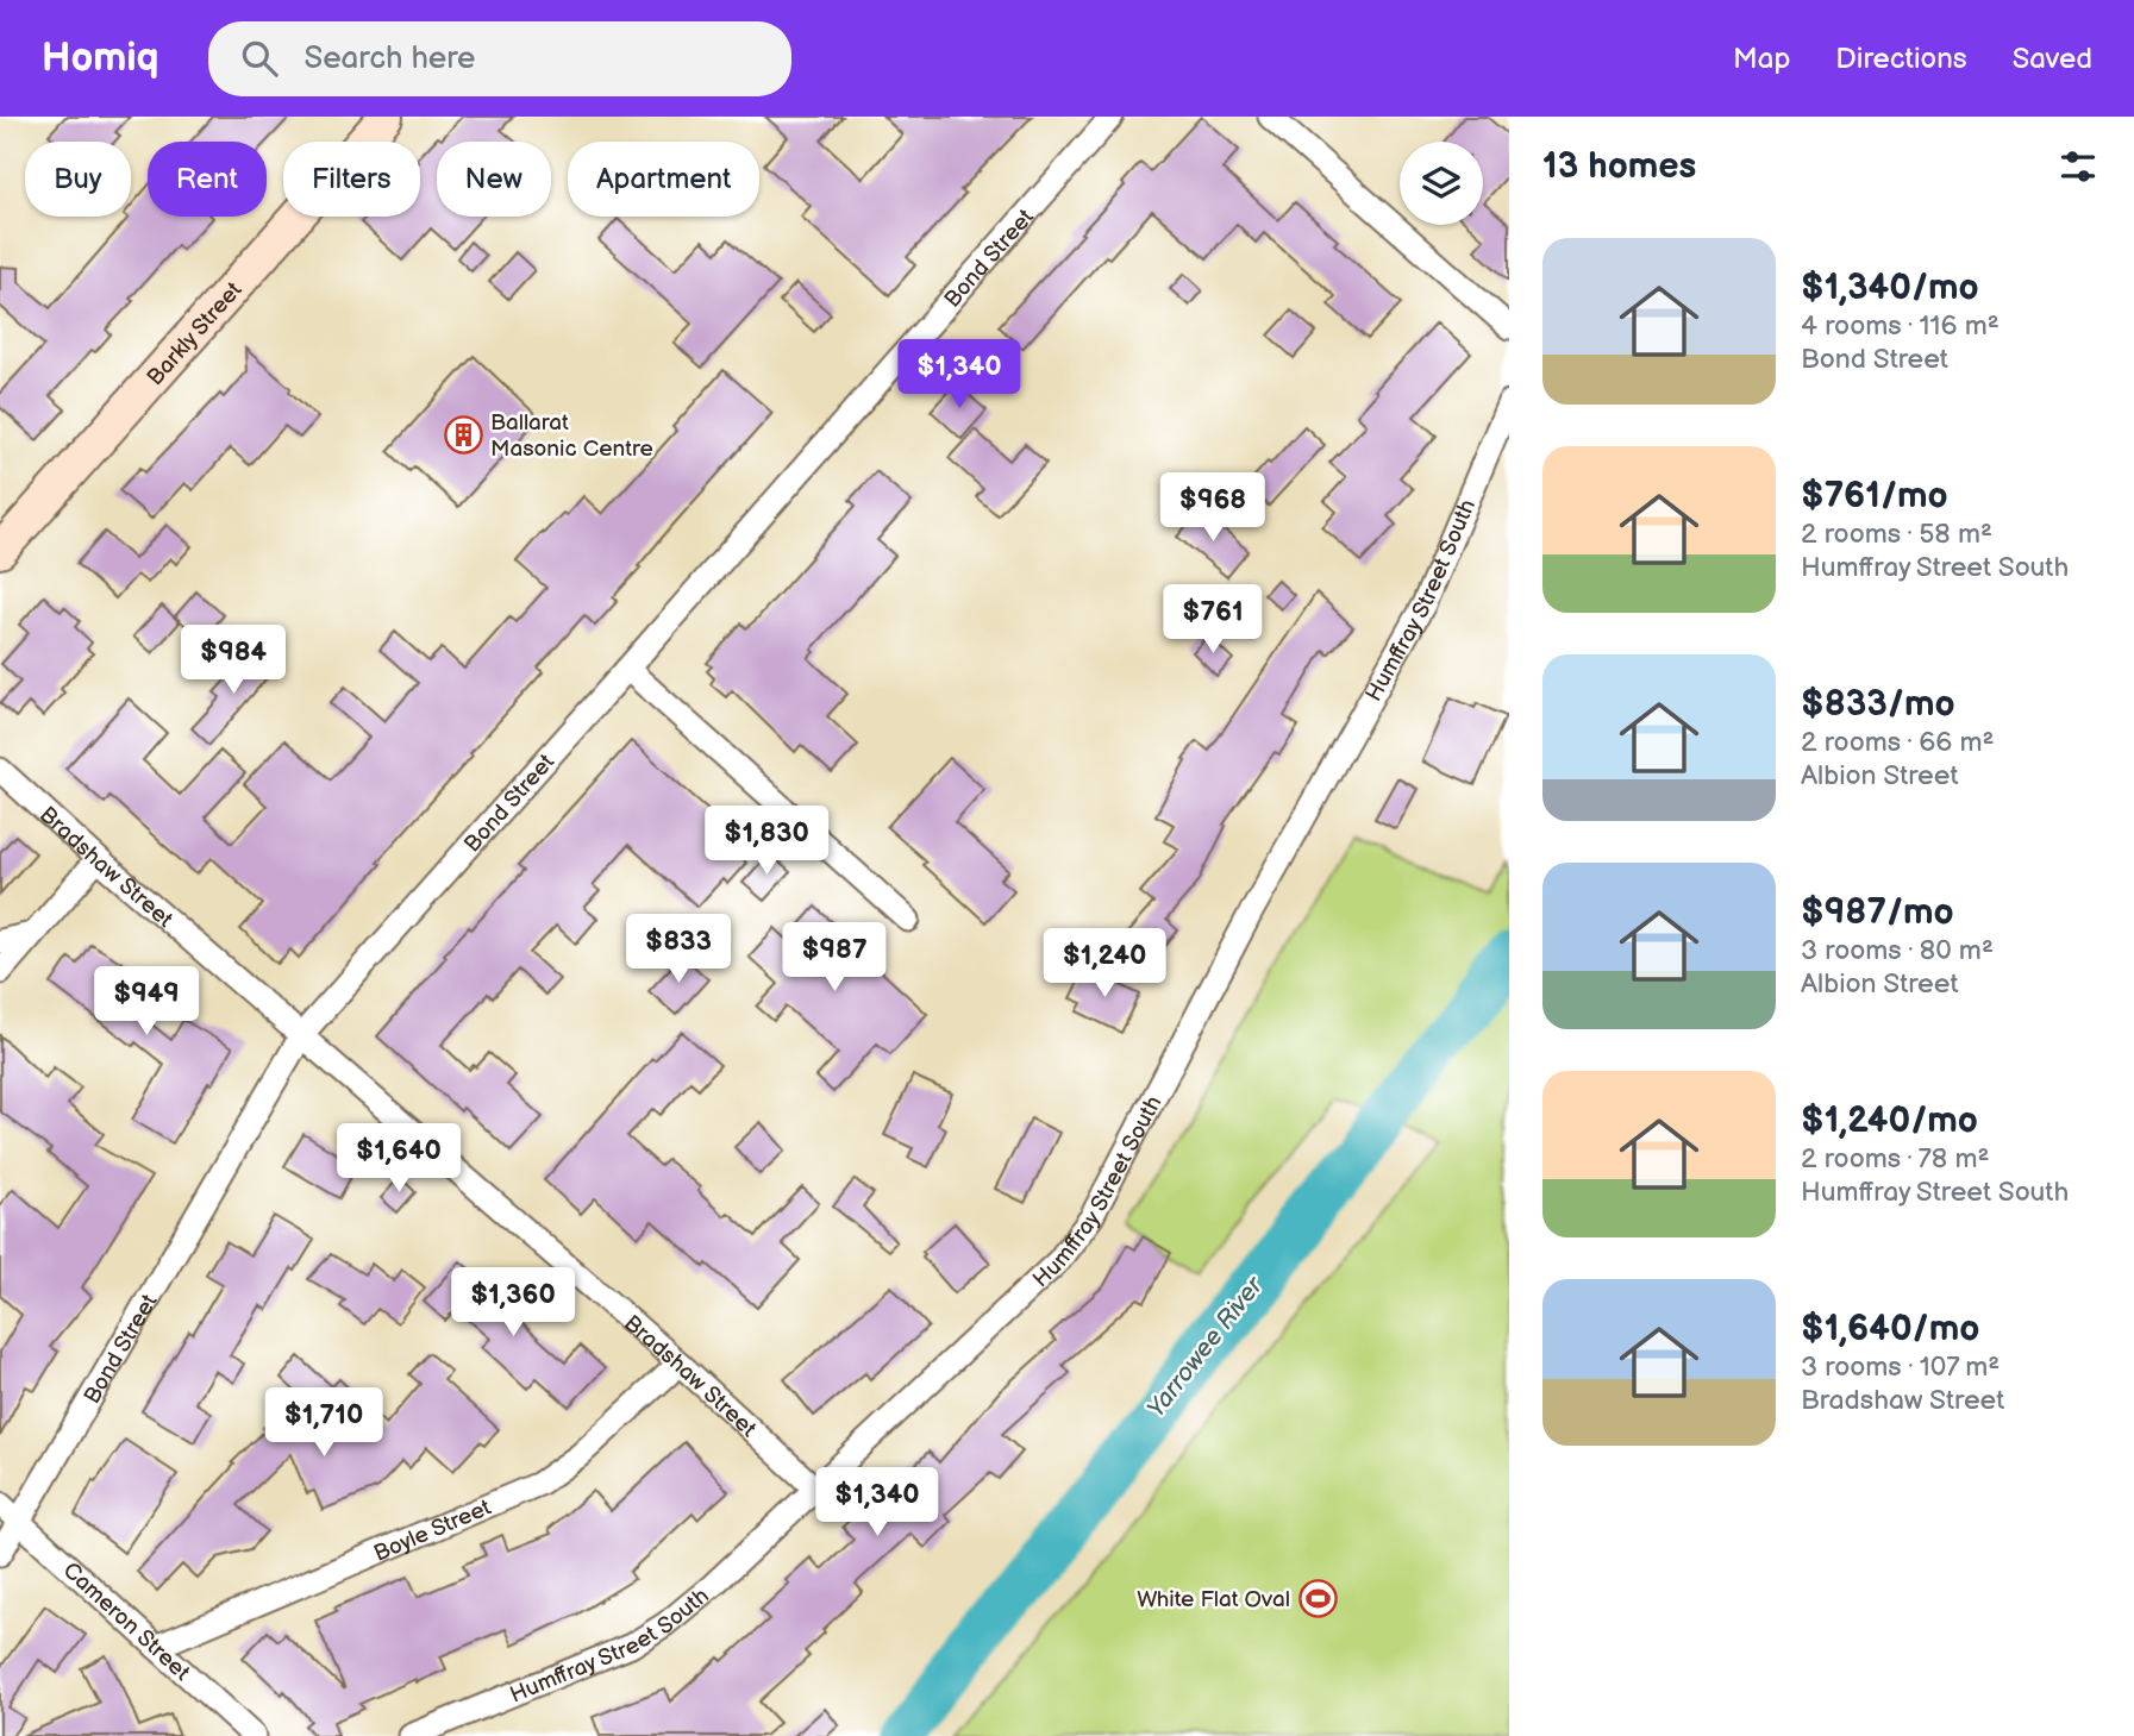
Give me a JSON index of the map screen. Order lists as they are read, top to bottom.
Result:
{
  "streets": {
    "main road": ["Barkly Street"],
    "street": [
      "Bond Street",
      "Humffray Street South",
      "Bradshaw Street",
      "Boyle Street",
      "Cameron Street"
    ]
  },
  "crossings": [
    ["Bond Street", "Bradshaw Street"],
    ["Bond Street", "Cameron Street"],
    ["Humffray Street South", "Bradshaw Street"],
    ["Bradshaw Street", "Boyle Street"],
    ["Boyle Street", "Cameron Street"]
  ],
  "water": ["Yarrowee River"],
  "places": {
    "building": ["Ballarat Masonic Centre"],
    "sports": ["White Flat Oval"]
  },
  "page": {
    "header": "Homiq",
    "search": "Search here",
    "nav": ["Map", "Directions", "Saved"],
    "heading": "13 homes",
    "chip": [
      "Buy",
      "Rent",
      "Filters",
      "New",
      "Apartment"
    ],
    "list": [
      {
        "name": "$1,340/mo",
        "note": "4 rooms · 116 m² · Bond Street"
      },
      {
        "name": "$761/mo",
        "note": "2 rooms · 58 m² · Humffray Street South"
      },
      {
        "name": "$833/mo",
        "note": "2 rooms · 66 m² · Albion Street"
      },
      {
        "name": "$987/mo",
        "note": "3 rooms · 80 m² · Albion Street"
      },
      {
        "name": "$1,240/mo",
        "note": "2 rooms · 78 m² · Humffray Street South"
      },
      {
        "name": "$1,640/mo",
        "note": "3 rooms · 107 m² · Bradshaw Street"
      }
    ],
    "price": [
      "$1,340",
      "$968",
      "$761",
      "$984",
      "$1,830",
      "$833",
      "$987",
      "$1,240",
      "$949",
      "$1,640",
      "$1,360",
      "$1,710",
      "$1,340"
    ]
  }
}
